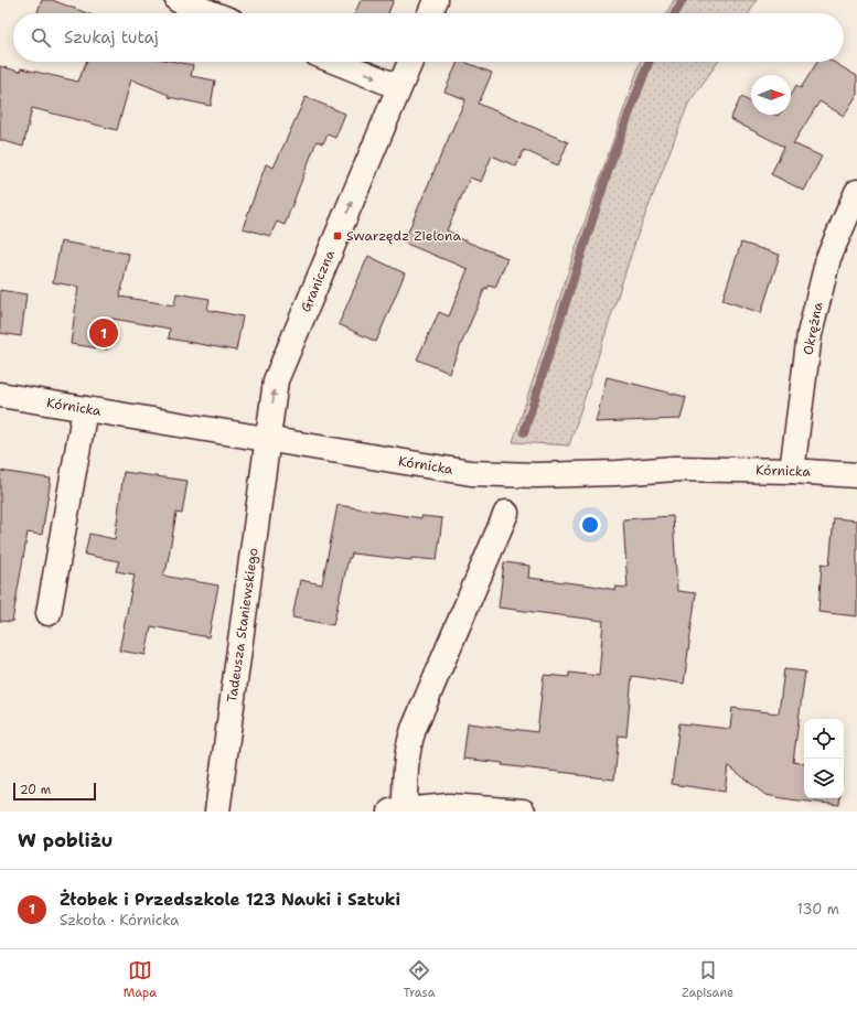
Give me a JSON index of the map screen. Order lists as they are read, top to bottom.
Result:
{
  "streets": {
    "street": [
      "Graniczna",
      "Okrężna",
      "Kórnicka",
      "Tadeusza Staniewskiego"
    ]
  },
  "crossings": [
    ["Graniczna", "Kórnicka"],
    ["Graniczna", "Tadeusza Staniewskiego"],
    ["Okrężna", "Kórnicka"],
    ["Kórnicka", "Tadeusza Staniewskiego"]
  ],
  "one_way": ["Graniczna"],
  "places": {
    "transit": ["Swarzędz Zielona"]
  },
  "scale_bar": "20 m",
  "north": "right",
  "page": {
    "search": "Szukaj tutaj",
    "pins": "1",
    "scale": "20 m",
    "heading": "W pobliżu",
    "list": [
      {
        "mark": "1",
        "name": "Żłobek i Przedszkole 123 Nauki i Sztuki",
        "note": "Szkoła · Kórnicka",
        "value": "130 m"
      }
    ],
    "nav": ["Mapa", "Trasa", "Zapisane"]
  }
}
